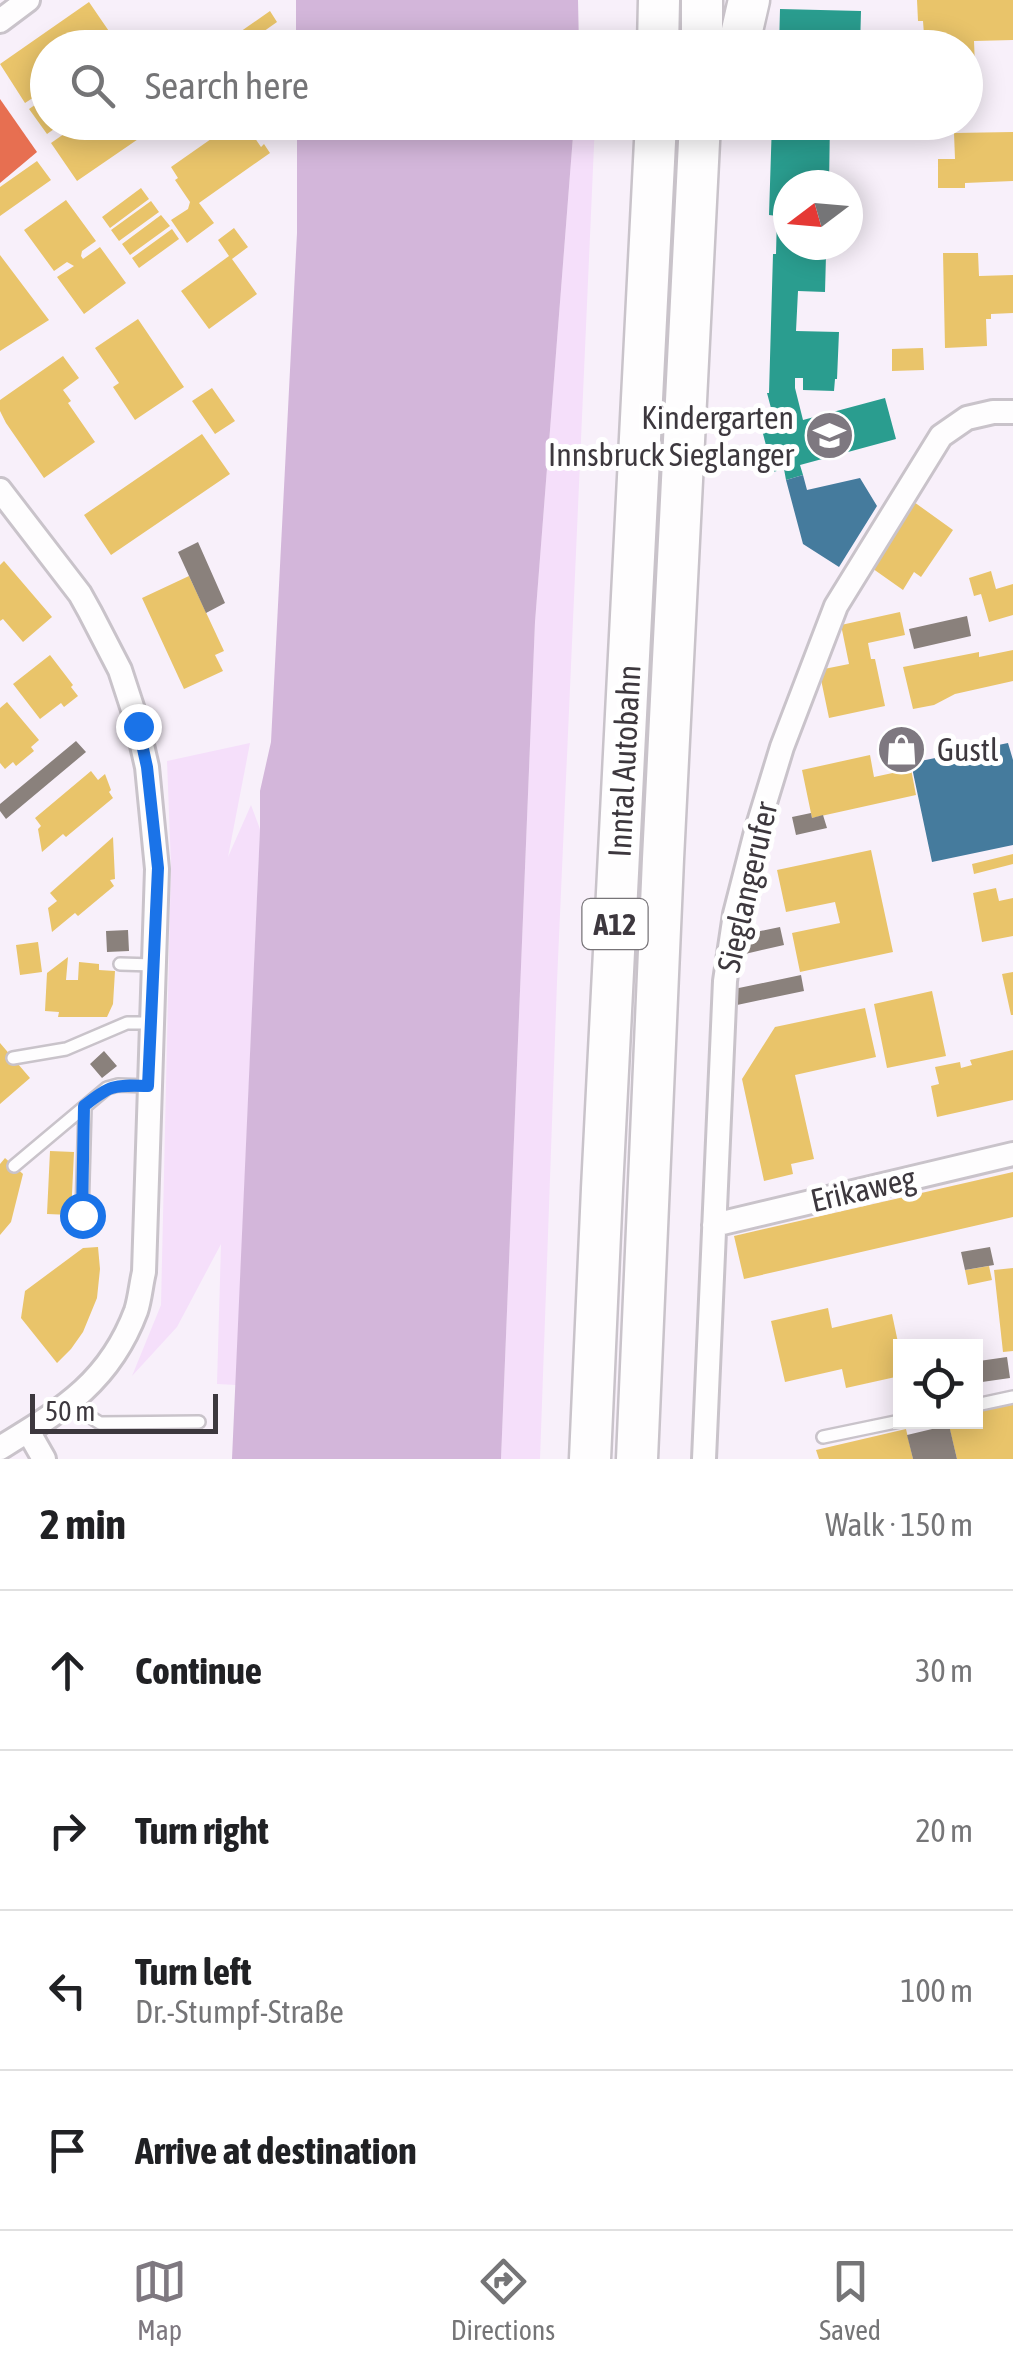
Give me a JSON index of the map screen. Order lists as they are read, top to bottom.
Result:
{
  "streets": {
    "highway": ["Inntal Autobahn", "A12"],
    "street": ["Sieglangerufer", "Erikaweg"]
  },
  "crossings": [
    ["Sieglangerufer", "Erikaweg"]
  ],
  "places": {
    "school or university": ["Kindergarten Innsbruck Sieglanger"],
    "shop": ["Gustl"]
  },
  "scale_bar": "50 m",
  "north": "left",
  "page": {
    "search": "Search here",
    "scale": "50 m",
    "heading": ["2 min", "Walk · 150 m"],
    "list": [
      ["Continue", "30 m"],
      ["Turn right", "20 m"],
      ["Turn left", "Dr.-Stumpf-Straße", "100 m"],
      "Arrive at destination"
    ],
    "nav": ["Map", "Directions", "Saved"]
  }
}
